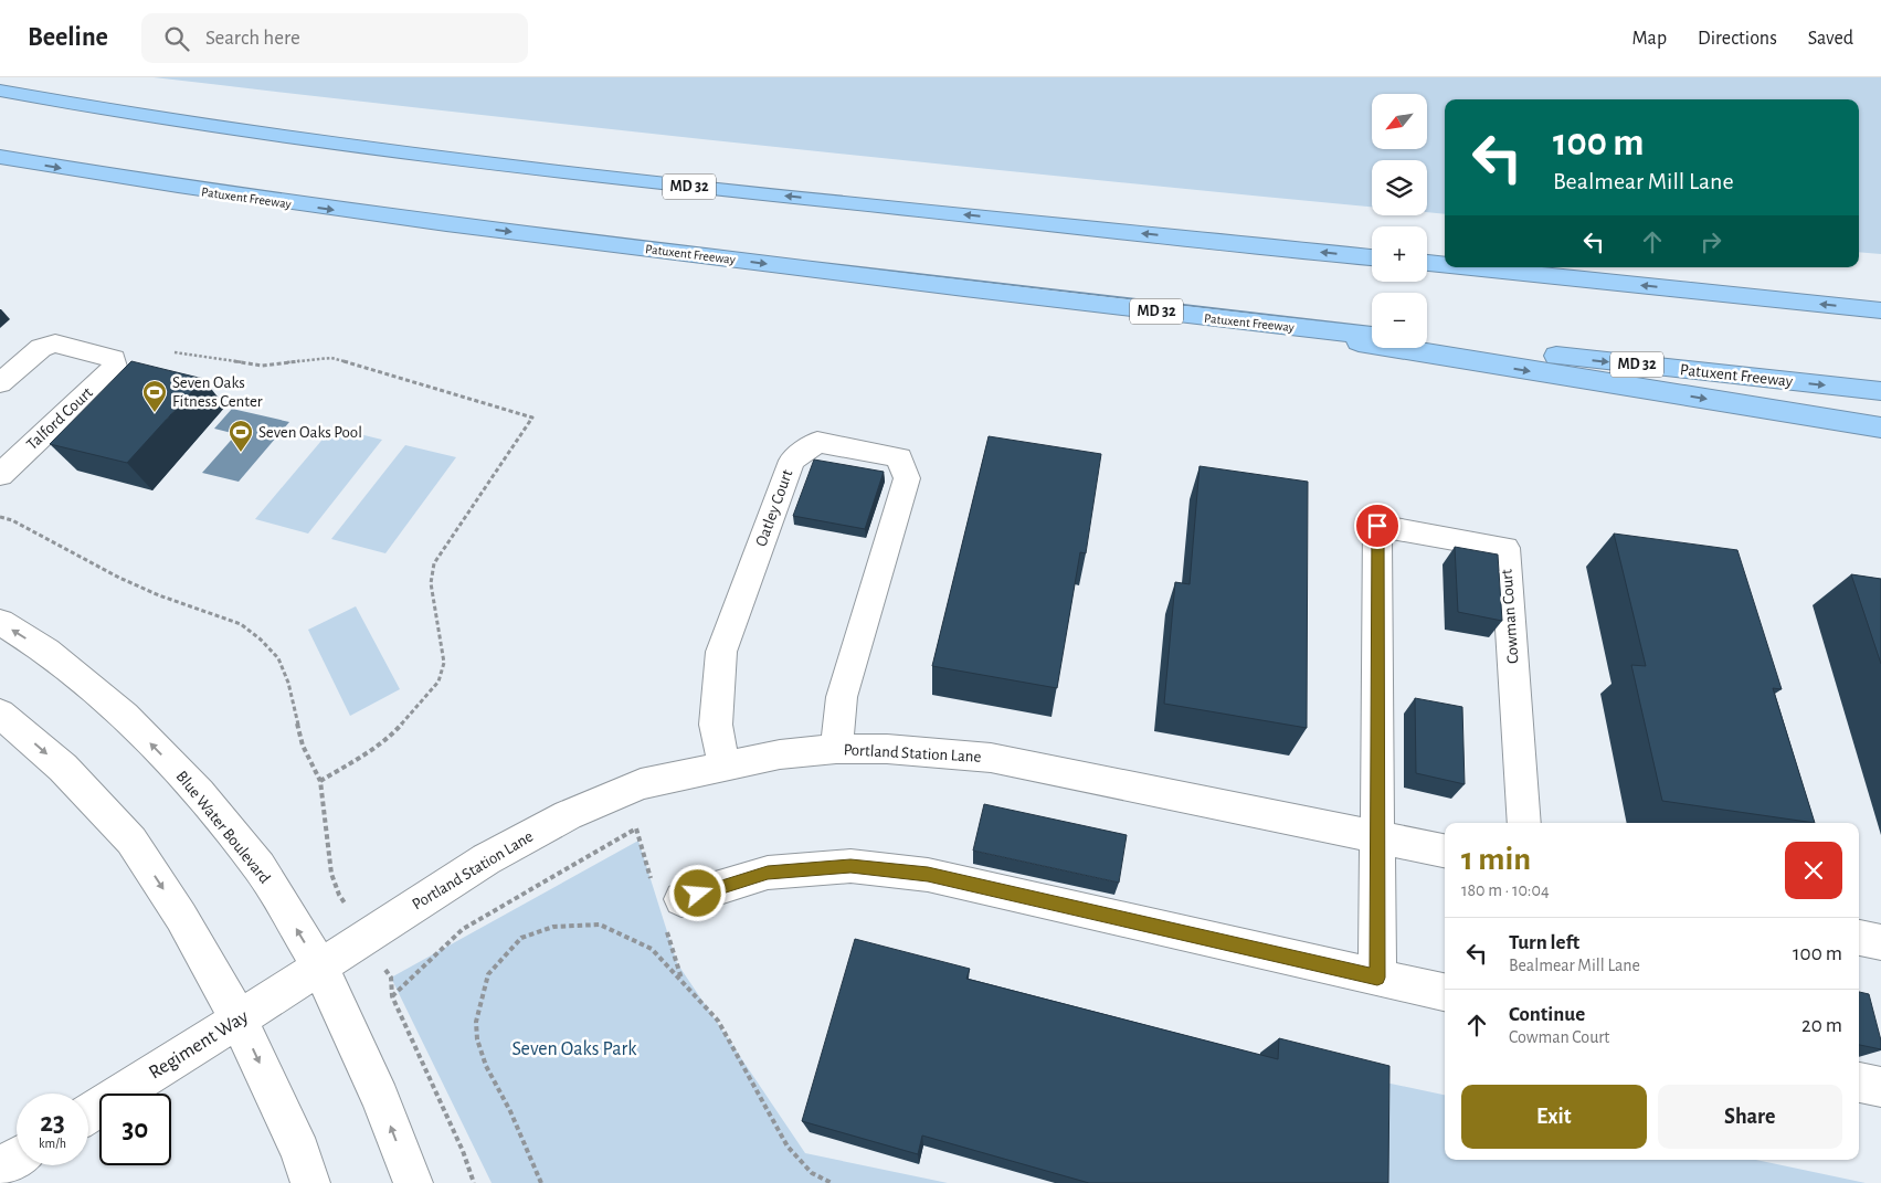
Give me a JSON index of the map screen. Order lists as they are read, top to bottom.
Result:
{
  "streets": {
    "highway": ["MD 32", "Patuxent Freeway"],
    "street": [
      "Talford Court",
      "Oatley Court",
      "Cowman Court",
      "Portland Station Lane",
      "Blue Water Boulevard",
      "Regiment Way"
    ]
  },
  "crossings": [
    ["Oatley Court", "Portland Station Lane"],
    ["Cowman Court", "Portland Station Lane"],
    ["Portland Station Lane", "Blue Water Boulevard"],
    ["Portland Station Lane", "Regiment Way"],
    ["Blue Water Boulevard", "Regiment Way"]
  ],
  "parks": ["Seven Oaks Park"],
  "places": {
    "sports": ["Seven Oaks Fitness Center", "Seven Oaks Pool"]
  },
  "north": "bottom left",
  "page": {
    "header": "Beeline",
    "search": "Search here",
    "nav": ["Map", "Directions", "Saved"],
    "map_buttons": ["+", "−"],
    "turn": ["100 m", "Bealmear Mill Lane"],
    "heading": ["1 min", "180 m · 10:04"],
    "list": [
      {
        "name": "Turn left",
        "note": "Bealmear Mill Lane",
        "value": "100 m"
      },
      {
        "name": "Continue",
        "note": "Cowman Court",
        "value": "20 m"
      }
    ],
    "buttons": ["Exit", "Share"],
    "speed": "23 km/h",
    "limit": "30"
  }
}
